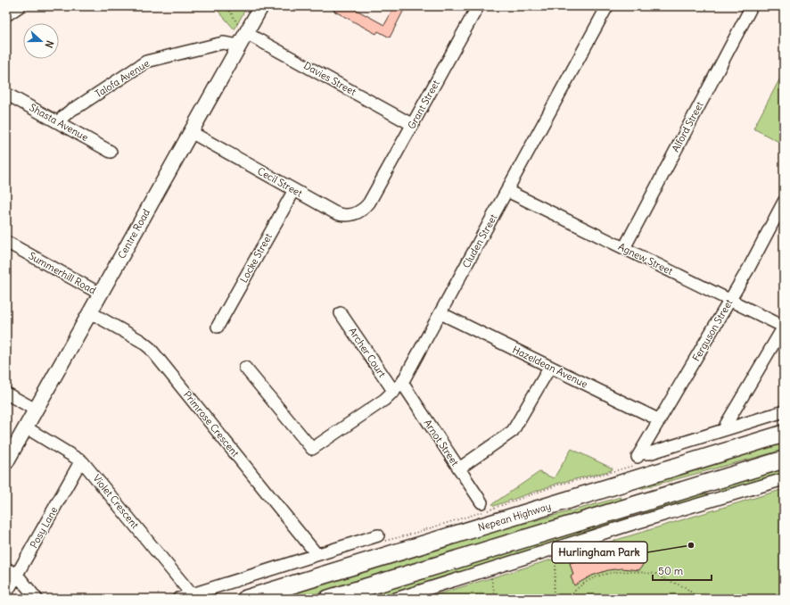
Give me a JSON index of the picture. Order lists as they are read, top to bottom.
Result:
{
  "streets": {
    "highway": ["Nepean Highway"],
    "main road": ["Centre Road"],
    "street": [
      "Talofa Avenue",
      "Davies Street",
      "Grant Street",
      "Shasta Avenue",
      "Alford Street",
      "Cecil Street",
      "Cluden Street",
      "Locke Street",
      "Agnew Street",
      "Summerhill Road",
      "Ferguson Street",
      "Archer Court",
      "Hazeldean Avenue",
      "Primrose Crescent",
      "Arnot Street",
      "Violet Crescent",
      "Posy Lane"
    ]
  },
  "crossings": [
    ["Talofa Avenue", "Shasta Avenue"],
    ["Talofa Avenue", "Centre Road"],
    ["Davies Street", "Grant Street"],
    ["Davies Street", "Centre Road"],
    ["Grant Street", "Cecil Street"],
    ["Alford Street", "Agnew Street"],
    ["Cecil Street", "Centre Road"],
    ["Cecil Street", "Locke Street"],
    ["Centre Road", "Summerhill Road"],
    ["Centre Road", "Primrose Crescent"],
    ["Centre Road", "Violet Crescent"],
    ["Cluden Street", "Agnew Street"],
    ["Cluden Street", "Archer Court"],
    ["Cluden Street", "Hazeldean Avenue"],
    ["Cluden Street", "Arnot Street"],
    ["Agnew Street", "Ferguson Street"],
    ["Ferguson Street", "Hazeldean Avenue"],
    ["Ferguson Street", "Nepean Highway"],
    ["Archer Court", "Arnot Street"],
    ["Violet Crescent", "Posy Lane"]
  ],
  "places": ["Hurlingham Park"],
  "scale_bar": "50 m",
  "north": "right"
}
